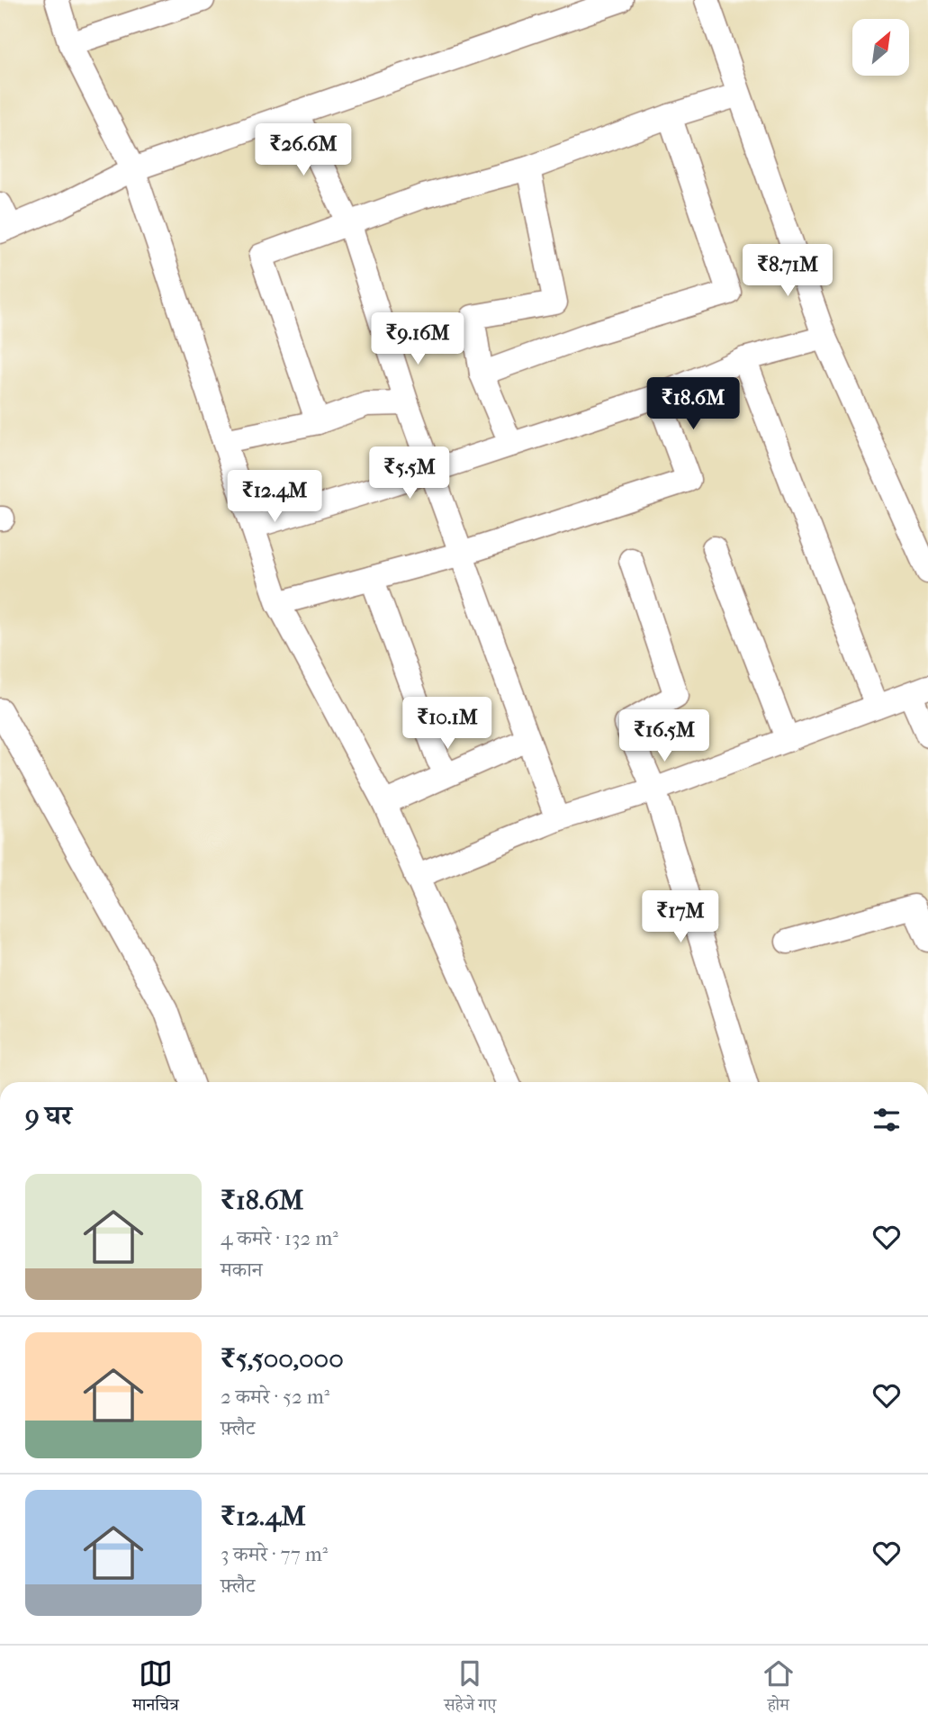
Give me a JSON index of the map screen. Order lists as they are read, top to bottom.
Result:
{
  "north": "top right",
  "page": {
    "price": [
      "₹26.6M",
      "₹8.71M",
      "₹9.16M",
      "₹18.6M",
      "₹5.5M",
      "₹12.4M",
      "₹10.1M",
      "₹16.5M",
      "₹17M"
    ],
    "heading": "9 घर",
    "list": [
      {
        "name": "₹18.6M",
        "note": "4 कमरे · 132 m² · मकान"
      },
      {
        "name": "₹5,500,000",
        "note": "2 कमरे · 52 m² · फ़्लैट"
      },
      {
        "name": "₹12.4M",
        "note": "3 कमरे · 77 m² · फ़्लैट"
      }
    ],
    "tabs": ["मानचित्र", "सहेजे गए", "होम"]
  }
}
